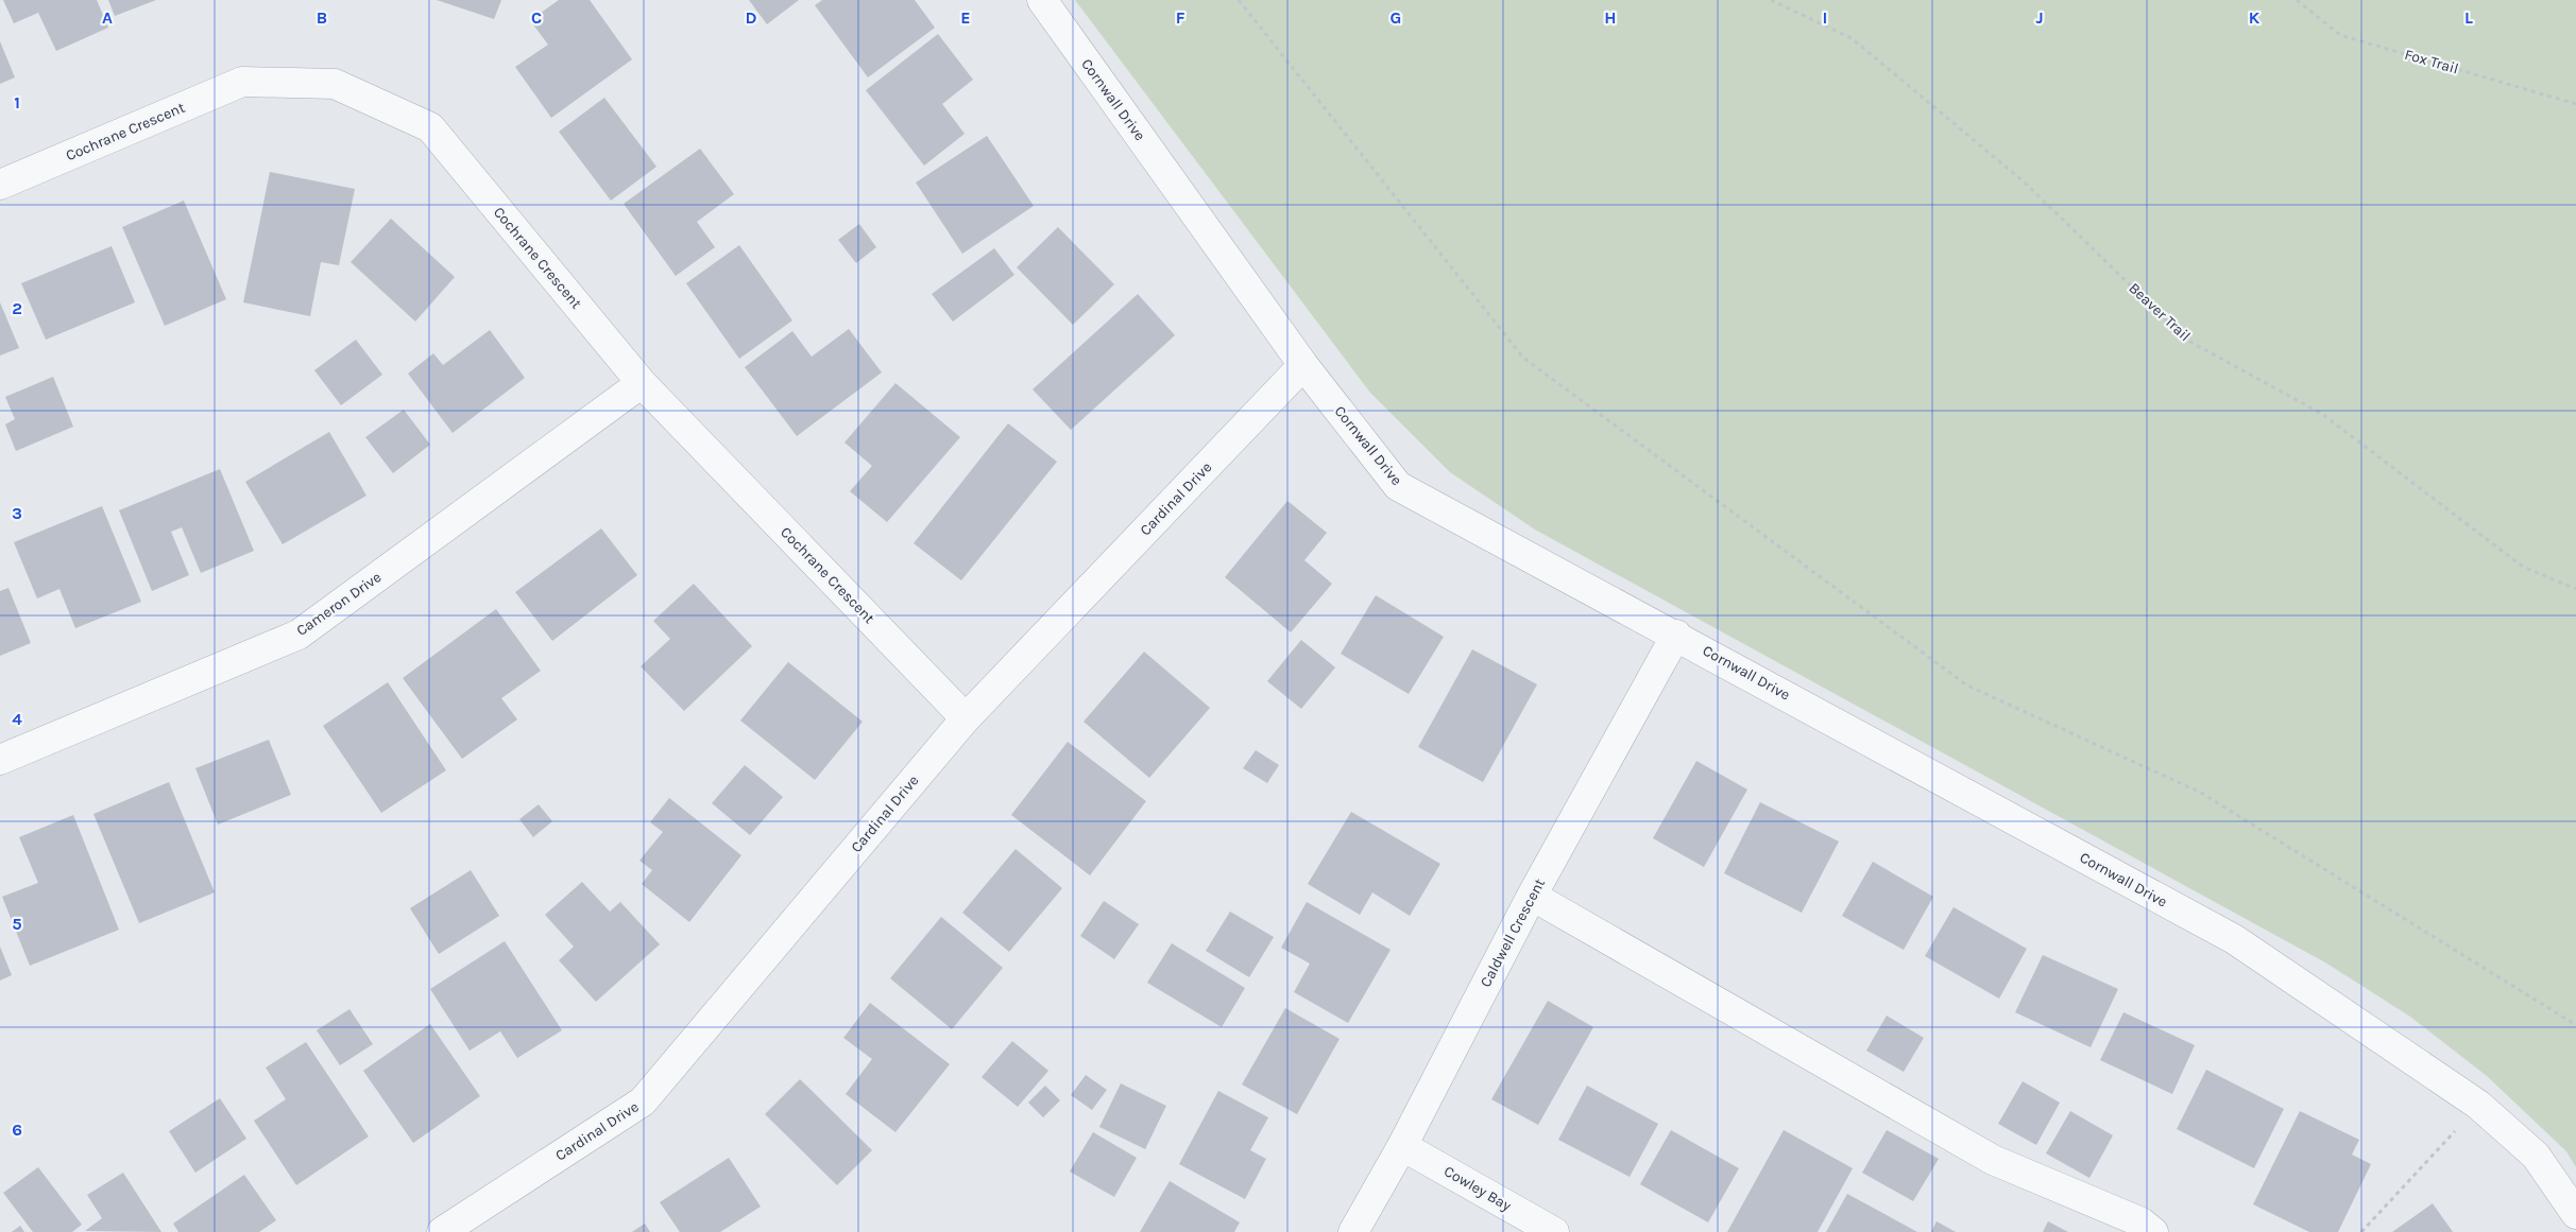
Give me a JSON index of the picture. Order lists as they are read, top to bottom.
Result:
{
  "streets": {
    "street": [
      "Cornwall Drive",
      "Cochrane Crescent",
      "Cardinal Drive",
      "Cameron Drive",
      "Caldwell Crescent",
      "Cowley Bay"
    ],
    "path": ["Fox Trail", "Beaver Trail"]
  },
  "crossings": [
    ["Cornwall Drive", "Cardinal Drive"],
    ["Cornwall Drive", "Caldwell Crescent"],
    ["Cochrane Crescent", "Cardinal Drive"],
    ["Cochrane Crescent", "Cameron Drive"],
    ["Caldwell Crescent", "Cowley Bay"]
  ],
  "grid": {
    "columns": [
      "A",
      "B",
      "C",
      "D",
      "E",
      "F",
      "G",
      "H",
      "I",
      "J",
      "K",
      "L"
    ],
    "rows": [
      "1",
      "2",
      "3",
      "4",
      "5",
      "6"
    ]
  }
}
